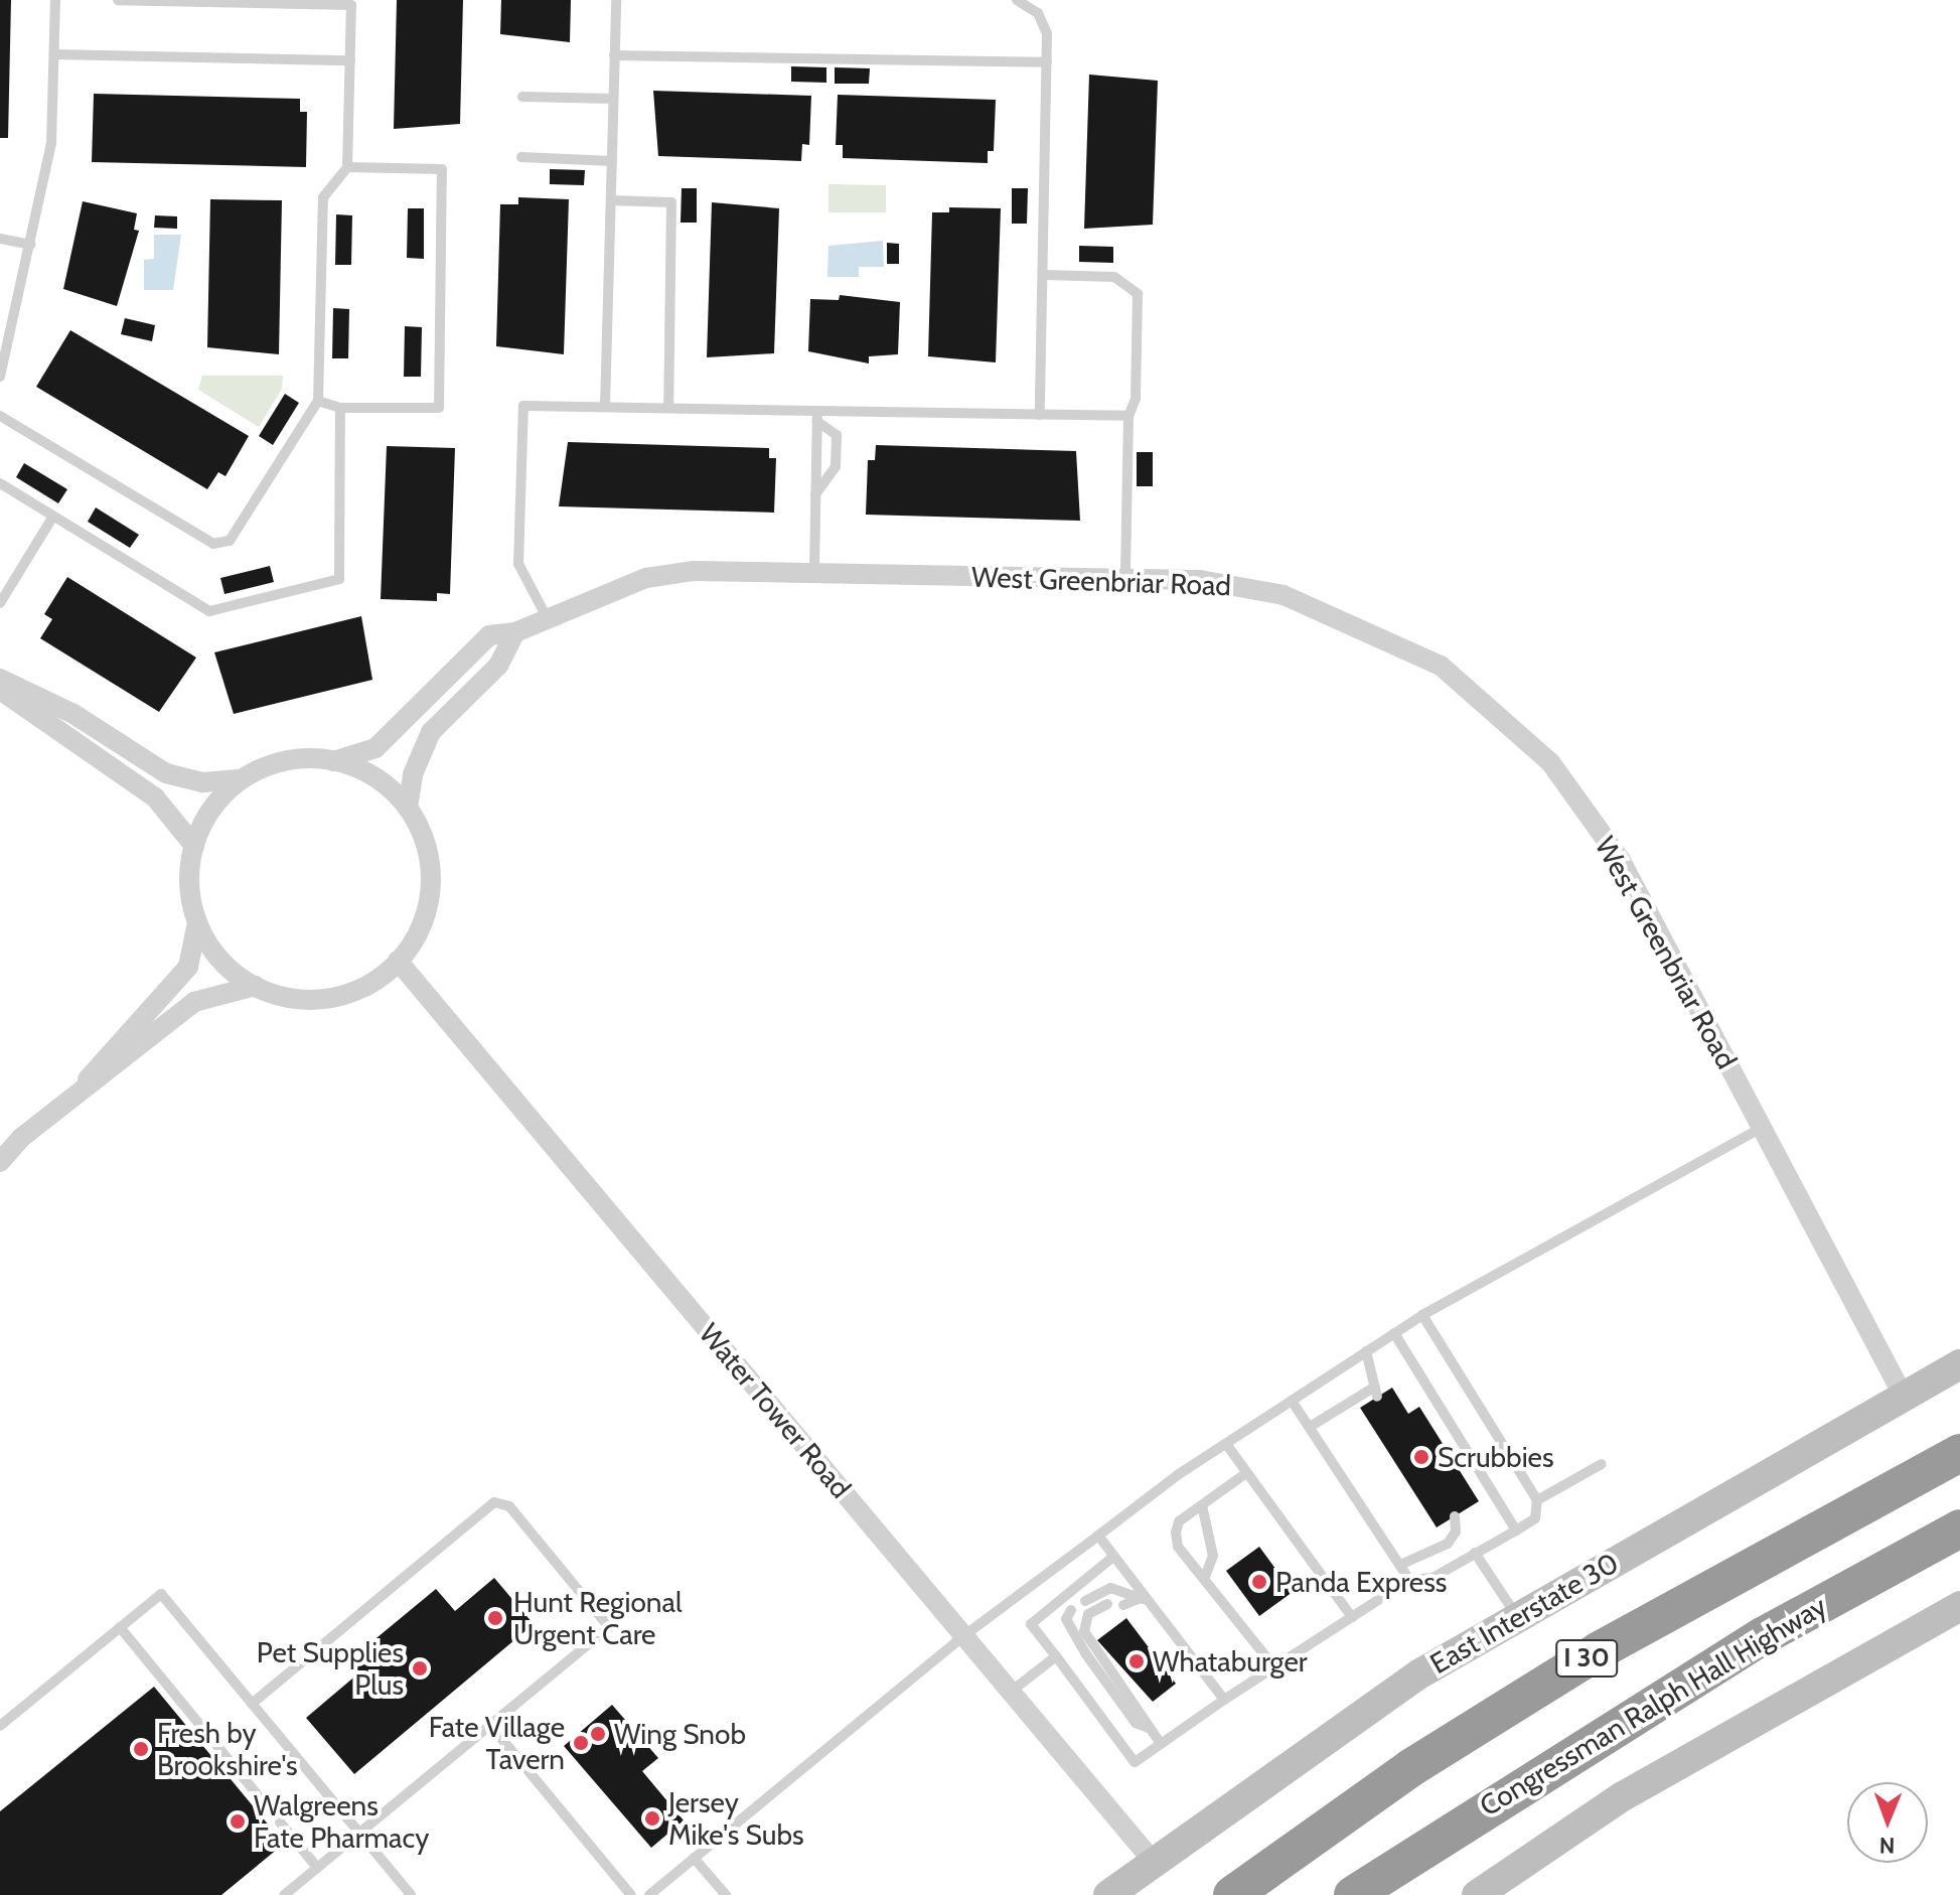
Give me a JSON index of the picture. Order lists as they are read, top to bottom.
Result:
{
  "streets": {
    "highway": ["I 30", "Congressman Ralph Hall Highway"],
    "main road": ["East Interstate 30"],
    "street": ["West Greenbriar Road", "Water Tower Road"]
  },
  "crossings": [
    ["West Greenbriar Road", "Water Tower Road"],
    ["West Greenbriar Road", "East Interstate 30"],
    ["Water Tower Road", "East Interstate 30"]
  ],
  "places": [
    "Scrubbies",
    "Panda Express",
    "Hunt Regional Urgent Care",
    "Whataburger",
    "Pet Supplies Plus",
    "Wing Snob",
    "Fate Village Tavern",
    "Fresh by Brookshire's",
    "Jersey Mike's Subs",
    "Walgreens Fate Pharmacy"
  ],
  "north": "bottom"
}
